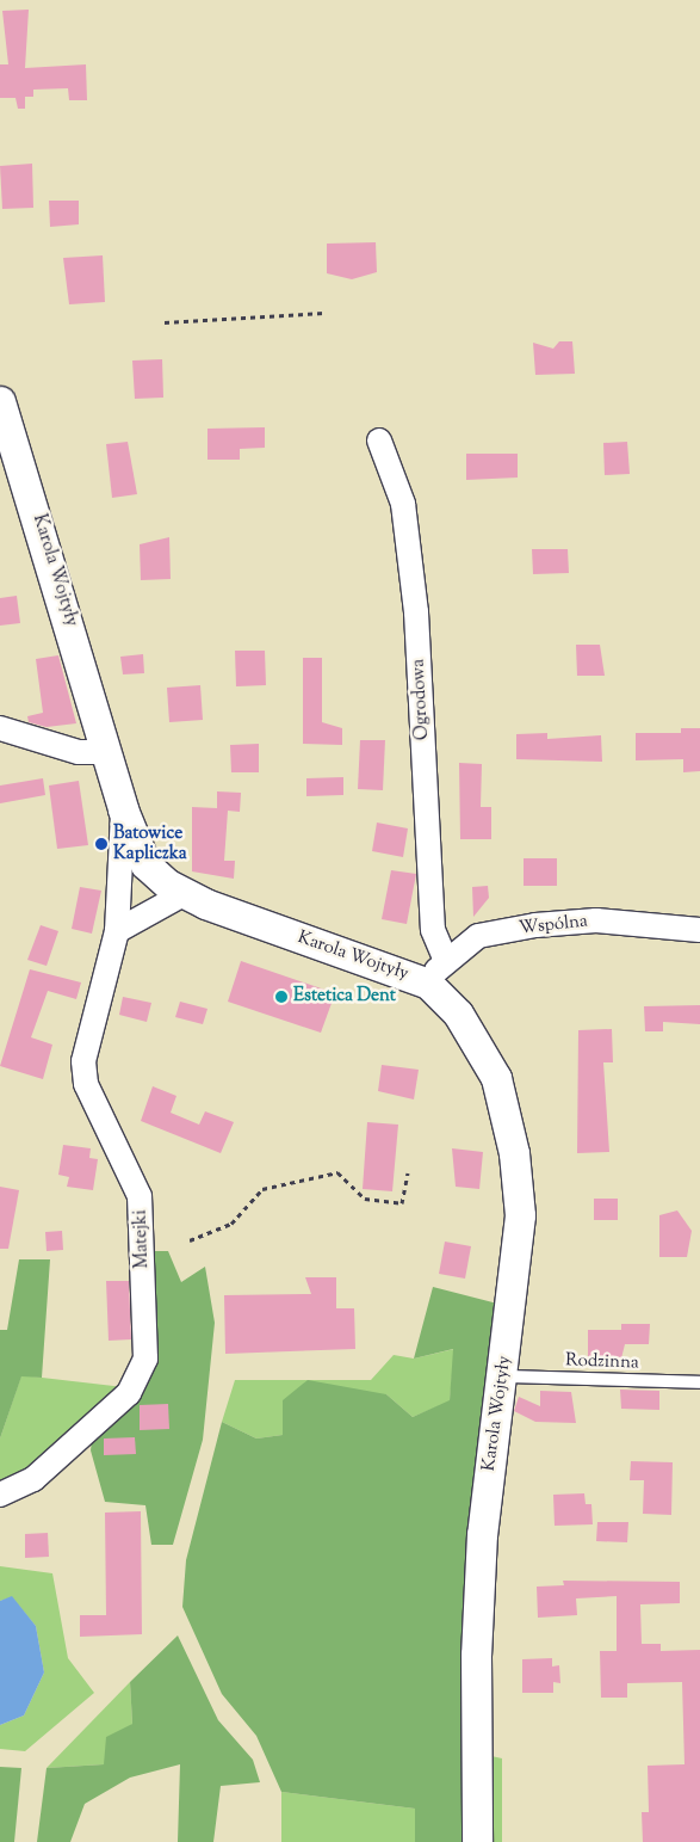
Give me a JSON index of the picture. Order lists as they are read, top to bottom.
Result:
{
  "streets": {
    "street": [
      "Karola Wojtyły",
      "Ogrodowa",
      "Wspólna",
      "Matejki"
    ],
    "lane": ["Rodzinna"]
  },
  "crossings": [
    ["Karola Wojtyły", "Wspólna"],
    ["Karola Wojtyły", "Matejki"],
    ["Karola Wojtyły", "Rodzinna"],
    ["Ogrodowa", "Wspólna"]
  ],
  "places": ["Batowice Kapliczka", "Estetica Dent"]
}
